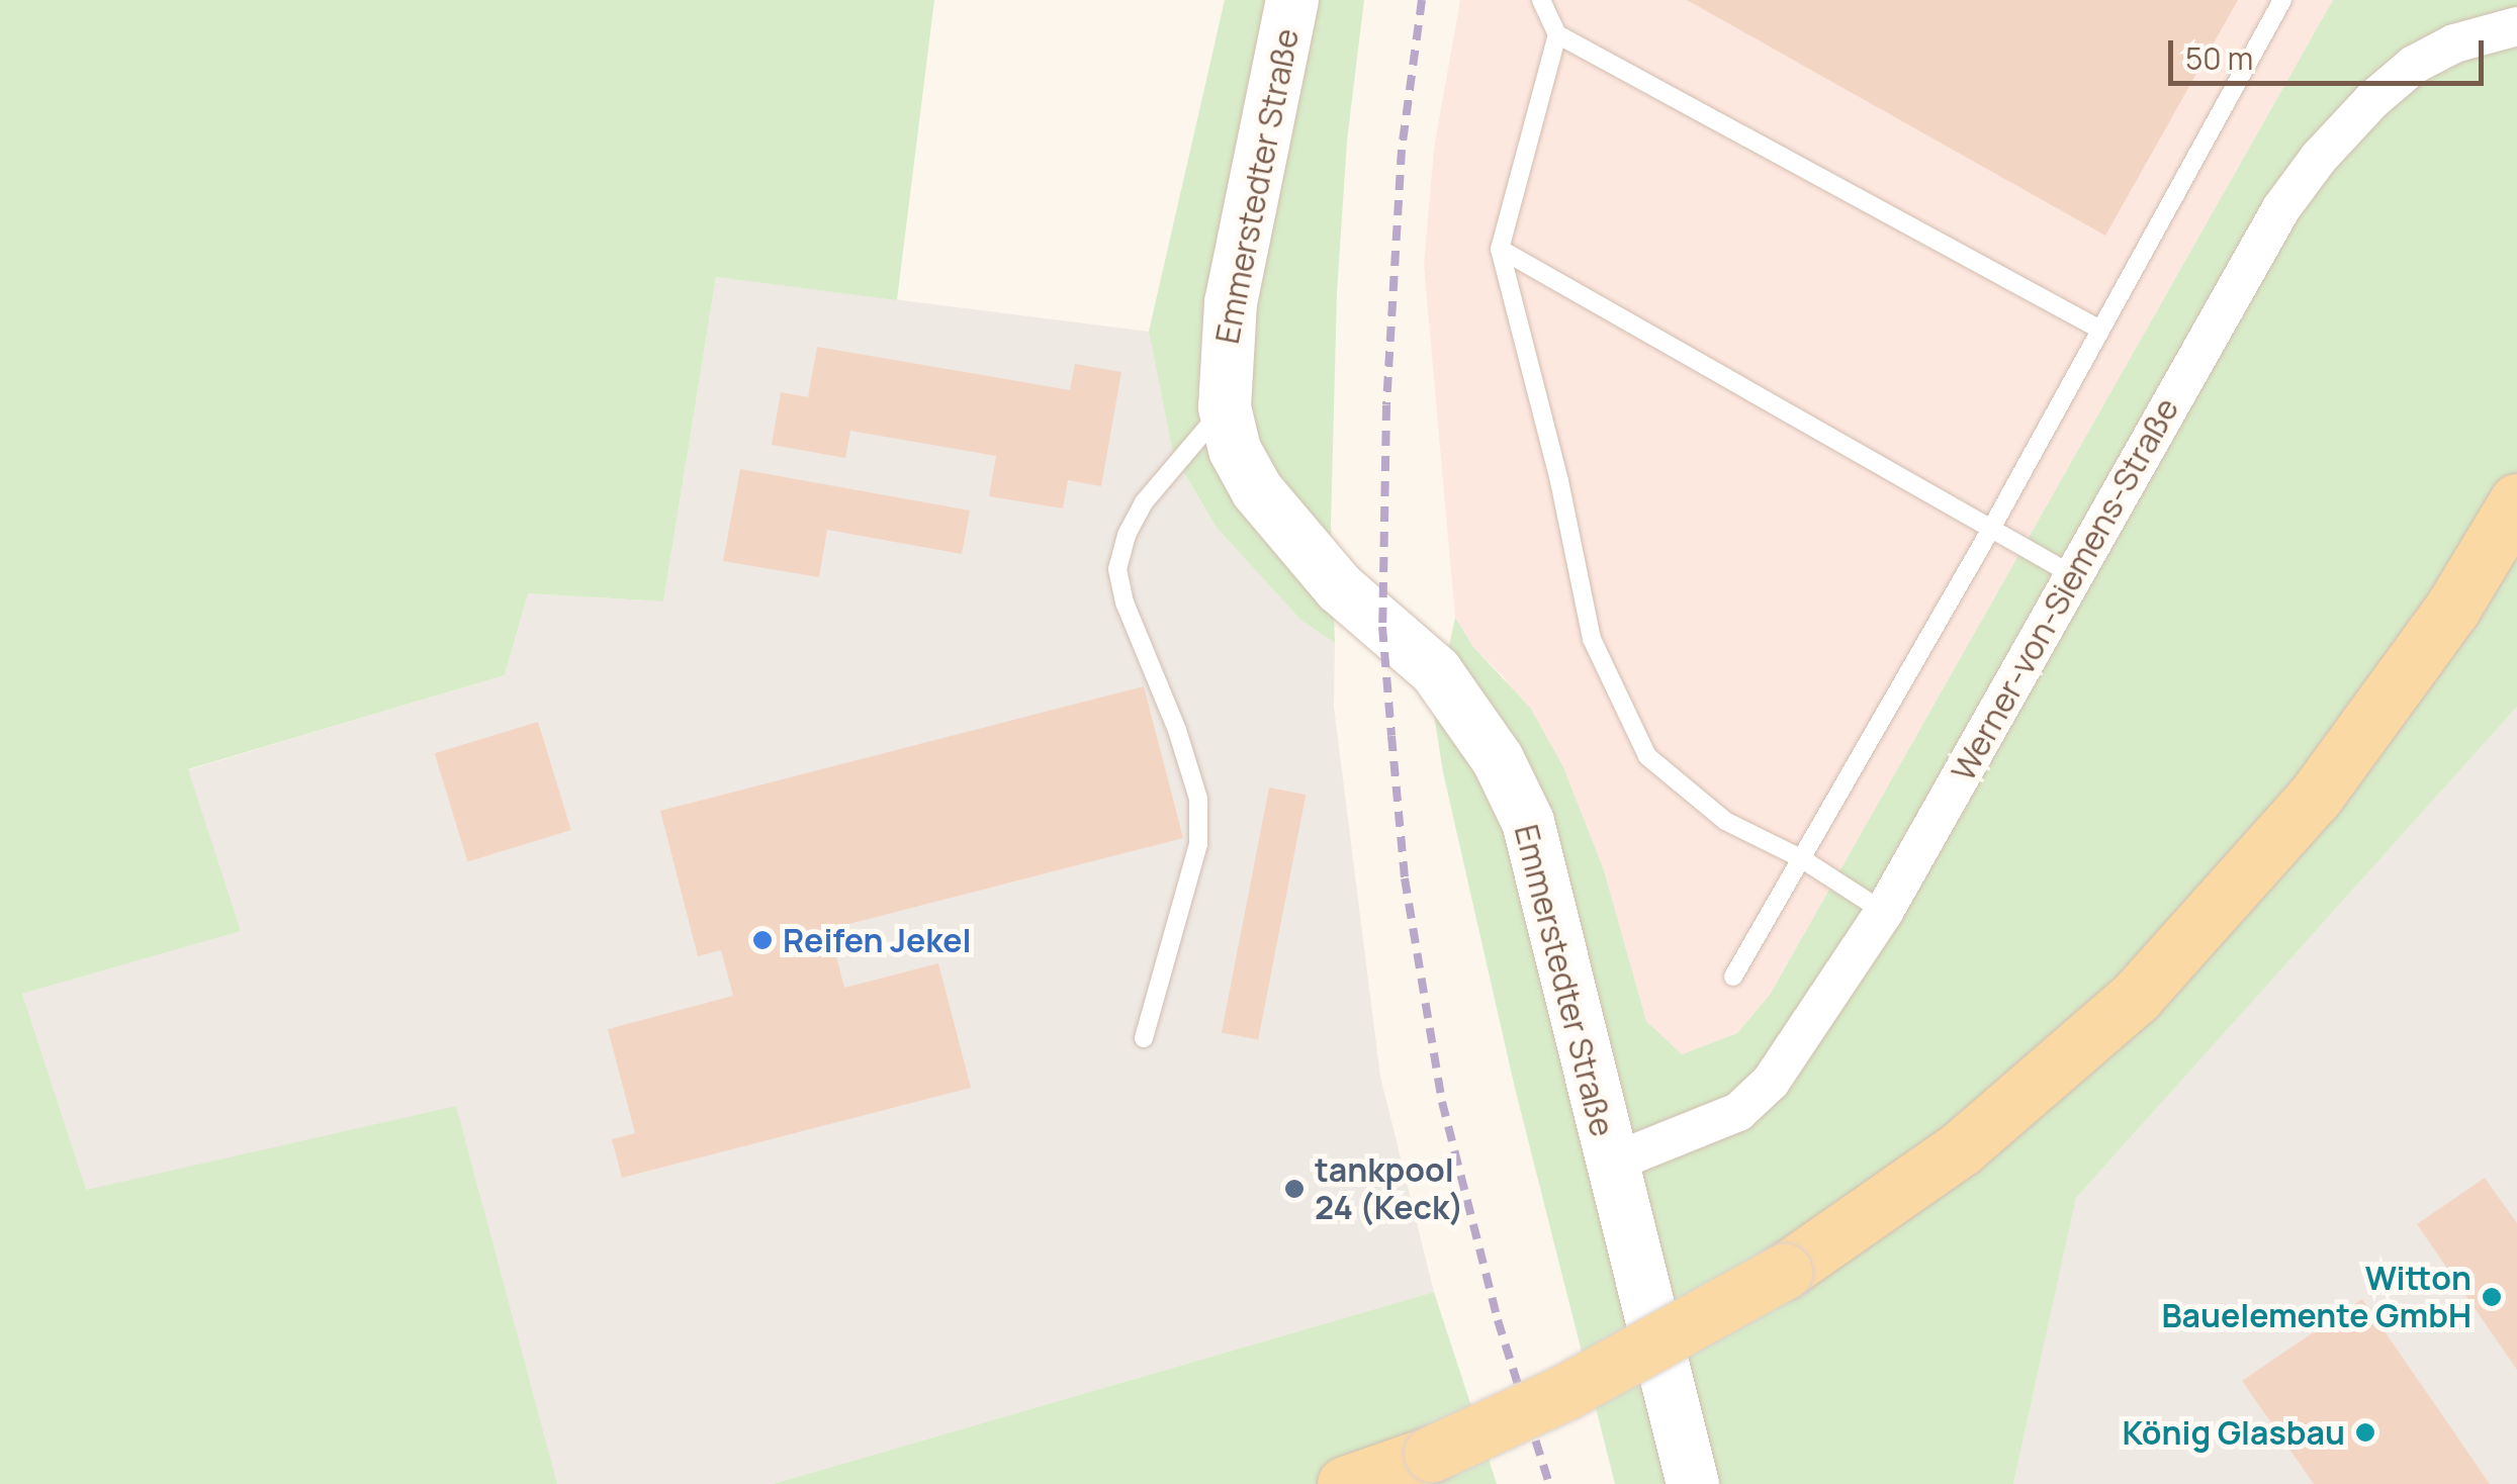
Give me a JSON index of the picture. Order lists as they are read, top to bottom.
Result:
{
  "streets": {
    "main road": ["Emmerstedter Straße"],
    "street": ["Werner-von-Siemens-Straße"]
  },
  "crossings": [
    ["Emmerstedter Straße", "Werner-von-Siemens-Straße"]
  ],
  "places": [
    "Reifen Jekel",
    "tankpool 24 (Keck)",
    "Witton Bauelemente GmbH",
    "König Glasbau"
  ],
  "scale_bar": "50 m"
}
